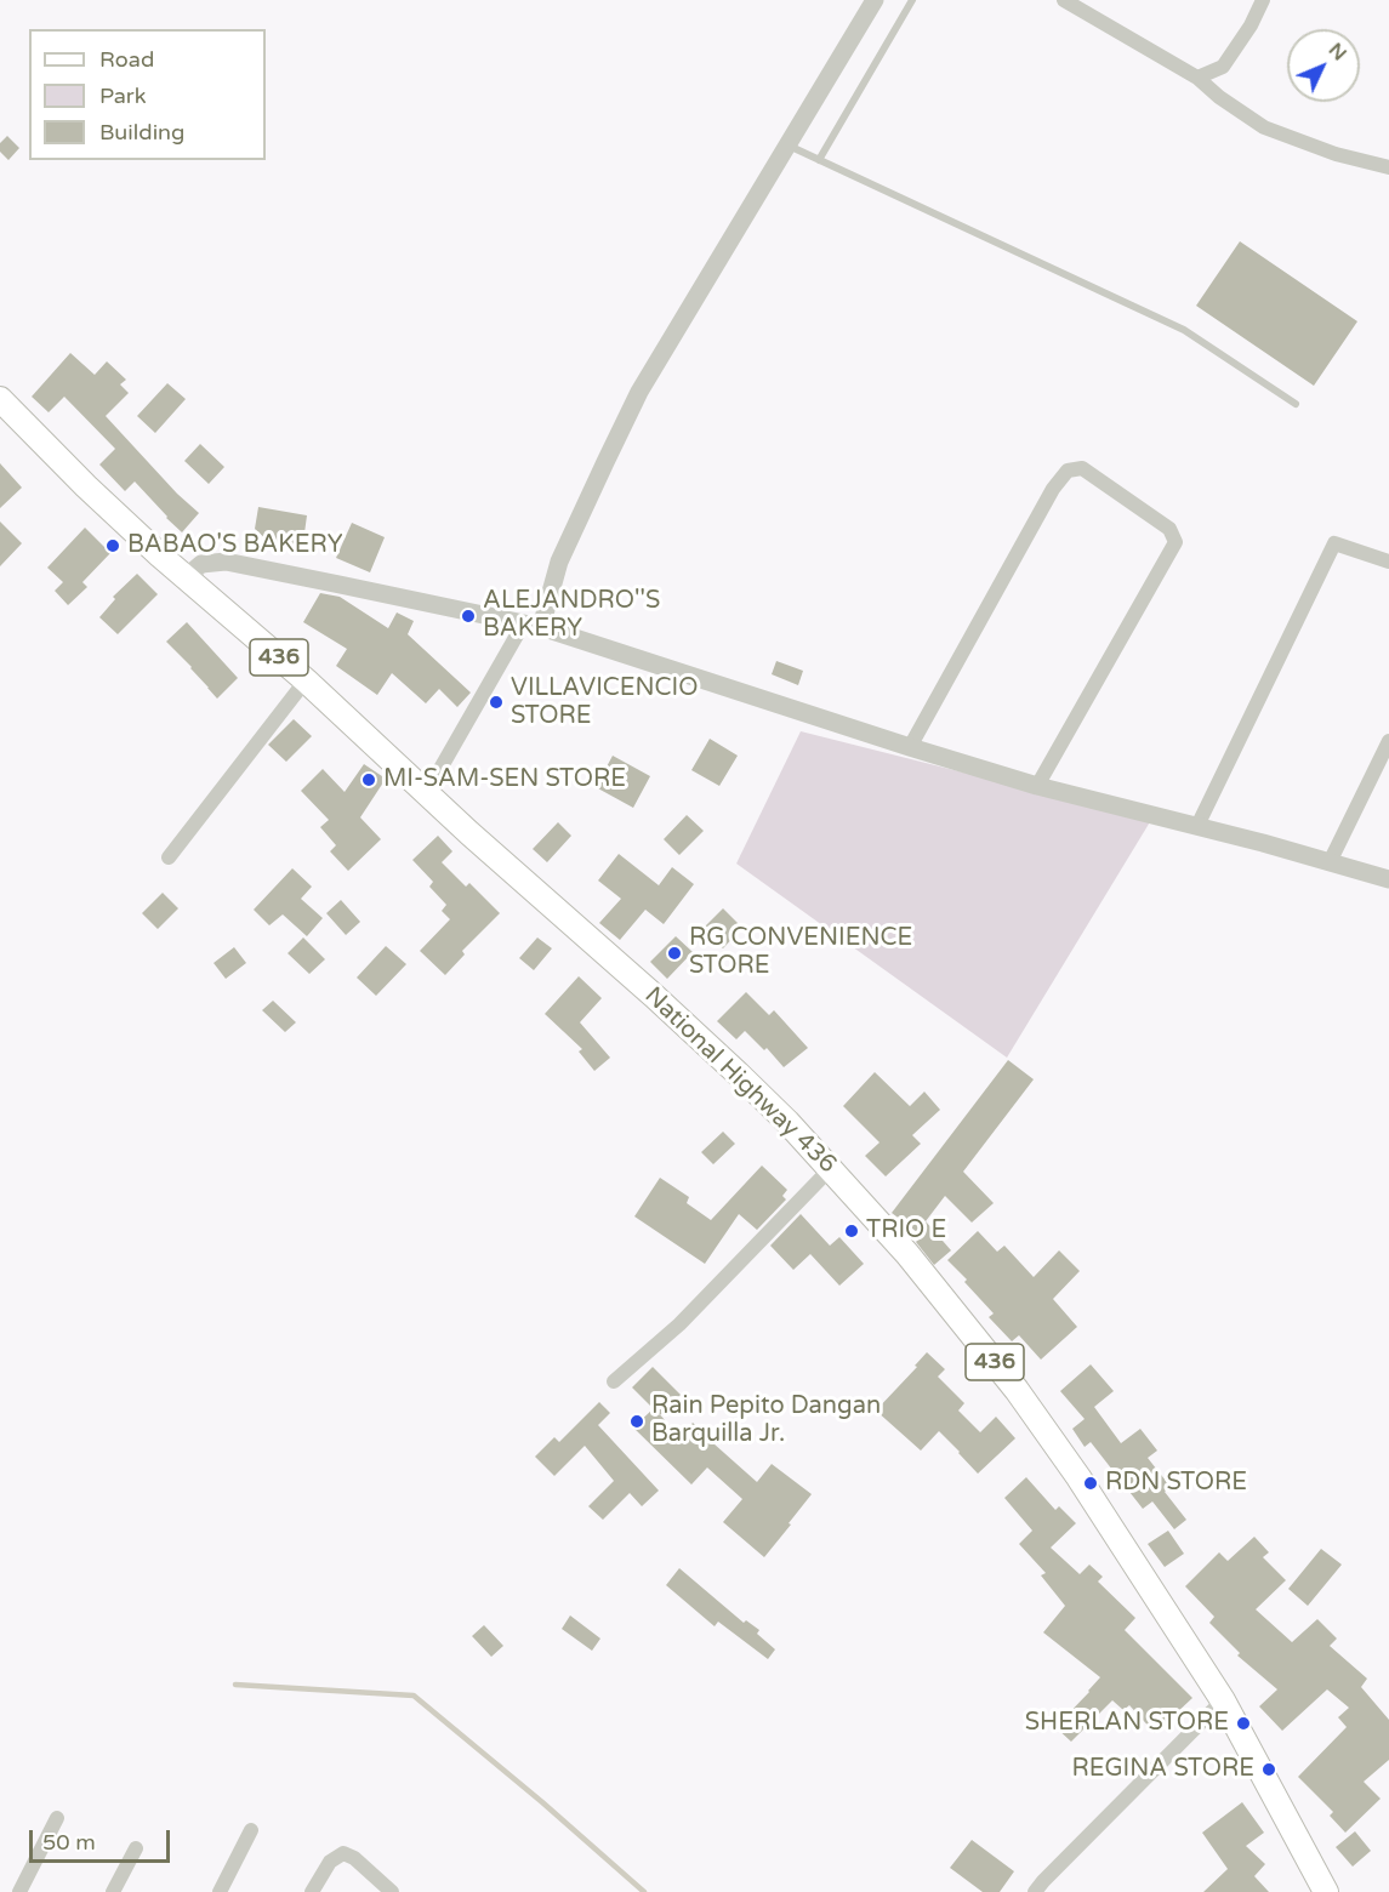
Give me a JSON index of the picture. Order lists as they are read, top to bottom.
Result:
{
  "streets": {
    "main road": ["436", "National Highway 436"]
  },
  "places": [
    "BABAO'S BAKERY",
    "ALEJANDRO''S BAKERY",
    "VILLAVICENCIO STORE",
    "MI-SAM-SEN STORE",
    "RG CONVENIENCE STORE",
    "TRIO E",
    "Rain Pepito Dangan Barquilla Jr.",
    "RDN STORE",
    "SHERLAN STORE",
    "REGINA STORE"
  ],
  "legend": ["Road", "Park", "Building"],
  "scale_bar": "50 m",
  "north": "top right"
}
